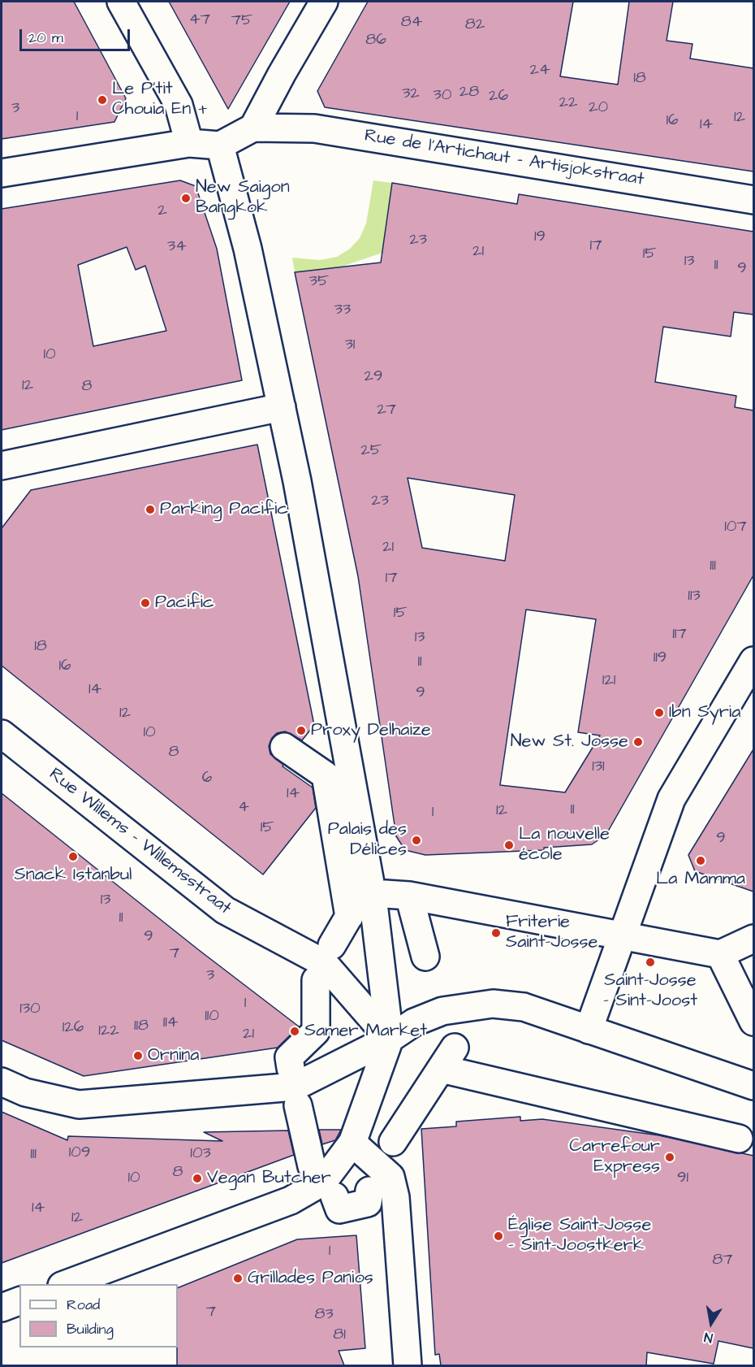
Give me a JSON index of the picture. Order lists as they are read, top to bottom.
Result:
{
  "streets": {
    "street": ["Rue de l'Artichaut - Artisjokstraat", "Rue Willems - Willemsstraat"]
  },
  "places": [
    "Le P'tit Chouia En +",
    "New Saigon Bangkok",
    "Parking Pacific",
    "Pacific",
    "Ibn Syria",
    "Proxy Delhaize",
    "New St. Josse",
    "Palais des Délices",
    "La nouvelle école",
    "Snack Istanbul",
    "La Mamma",
    "Friterie Saint-Josse",
    "Saint-Josse - Sint-Joost",
    "Samer Market",
    "Ornina",
    "Carrefour Express",
    "Vegan Butcher",
    "Église Saint-Josse - Sint-Joostkerk",
    "Grillades Panios"
  ],
  "house_numbers": [
    "47",
    "75",
    "84",
    "82",
    "86",
    "24",
    "18",
    "28",
    "32",
    "30",
    "26",
    "22",
    "20",
    "3",
    "1",
    "12",
    "16",
    "14",
    "2",
    "19",
    "23",
    "17",
    "34",
    "21",
    "15",
    "13",
    "11",
    "9",
    "35",
    "33",
    "31",
    "10",
    "29",
    "12",
    "8",
    "27",
    "25",
    "23",
    "107",
    "21",
    "111",
    "17",
    "113",
    "15",
    "117",
    "13",
    "18",
    "119",
    "11",
    "16",
    "121",
    "14",
    "9",
    "12",
    "10",
    "8",
    "131",
    "6",
    "14",
    "4",
    "11",
    "12",
    "1",
    "15",
    "9",
    "13",
    "11",
    "9",
    "7",
    "3",
    "1",
    "130",
    "110",
    "114",
    "118",
    "126",
    "122",
    "21",
    "109",
    "103",
    "111",
    "8",
    "10",
    "91",
    "14",
    "12",
    "1",
    "87",
    "7",
    "83",
    "81"
  ],
  "legend": ["Road", "Building"],
  "scale_bar": "20 m",
  "north": "bottom"
}
